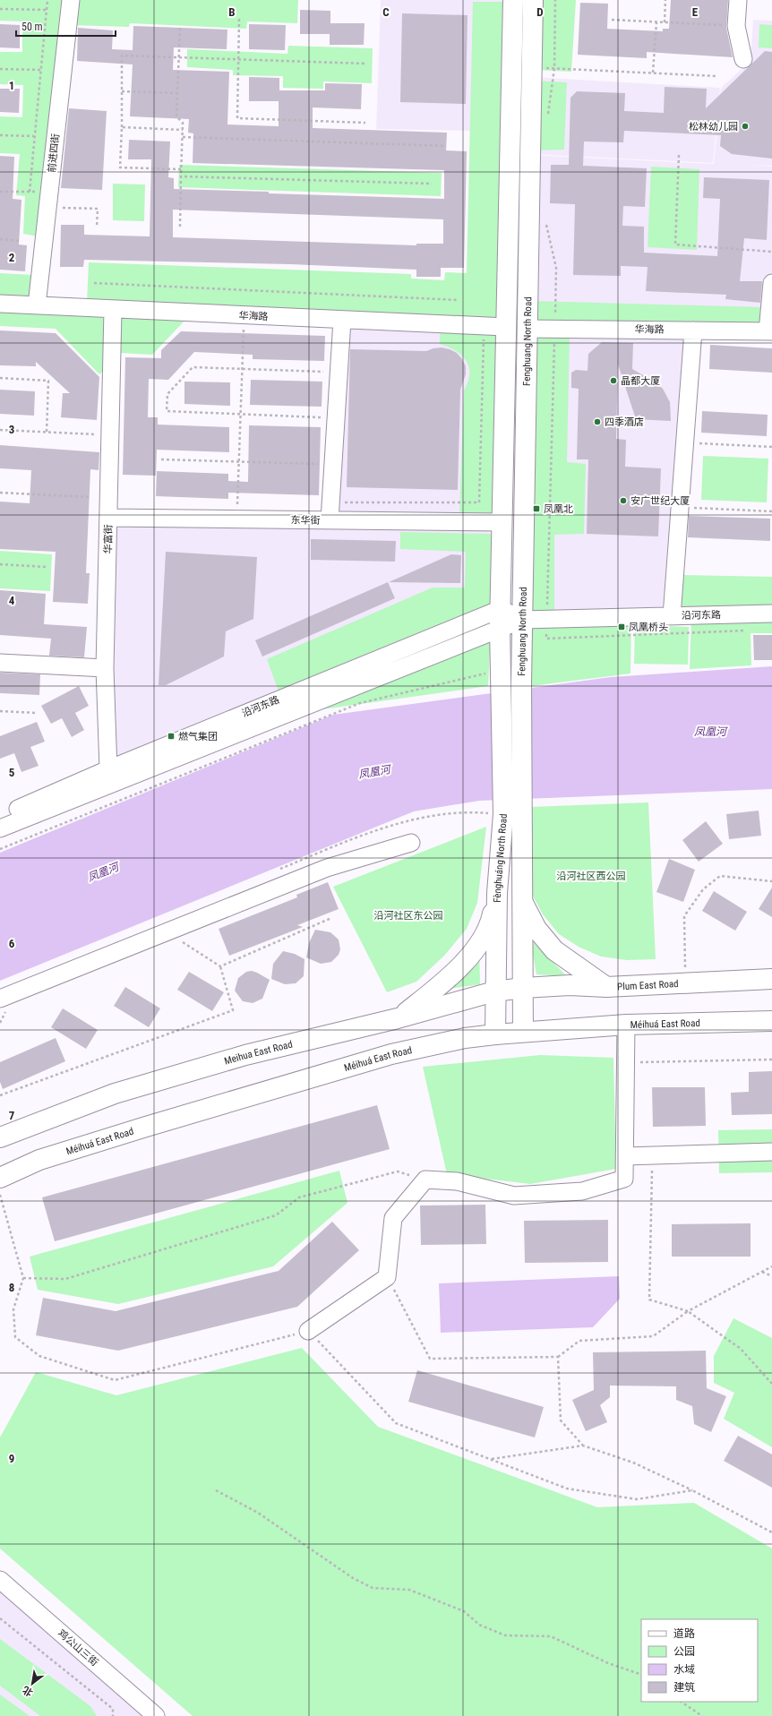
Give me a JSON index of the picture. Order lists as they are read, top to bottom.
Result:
{
  "streets": {
    "main road": [
      "Fenghuang North Road",
      "Fènghuáng North Road",
      "Plum East Road",
      "Méihuá East Road",
      "Meihua East Road"
    ],
    "street": [
      "前进四街",
      "华海路",
      "东华街",
      "华富街",
      "沿河东路",
      "鸡公山三街"
    ]
  },
  "crossings": [
    ["前进四街", "华海路"],
    ["华海路", "Fenghuang North Road"],
    ["华海路", "华富街"],
    ["Fenghuang North Road", "东华街"],
    ["Fenghuang North Road", "沿河东路"],
    ["Fenghuang North Road", "Fènghuáng North Road"],
    ["东华街", "华富街"],
    ["华富街", "沿河东路"],
    ["Fènghuáng North Road", "Plum East Road"],
    ["Fènghuáng North Road", "Méihuá East Road"],
    ["Fènghuáng North Road", "Meihua East Road"],
    ["Plum East Road", "Meihua East Road"]
  ],
  "water": ["凤凰河"],
  "parks": ["沿河社区西公园", "沿河社区东公园"],
  "places": {
    "other": [
      "松林幼儿园",
      "晶都大厦",
      "四季酒店",
      "安广世纪大厦"
    ],
    "transit": ["凤凰北", "凤凰桥头", "燃气集团"]
  },
  "legend": [
    "道路",
    "公园",
    "水域",
    "建筑"
  ],
  "scale_bar": "50 m",
  "north": "bottom left",
  "grid": {
    "columns": [
      "B",
      "C",
      "D",
      "E"
    ],
    "rows": [
      "1",
      "2",
      "3",
      "4",
      "5",
      "6",
      "7",
      "8",
      "9"
    ]
  }
}
